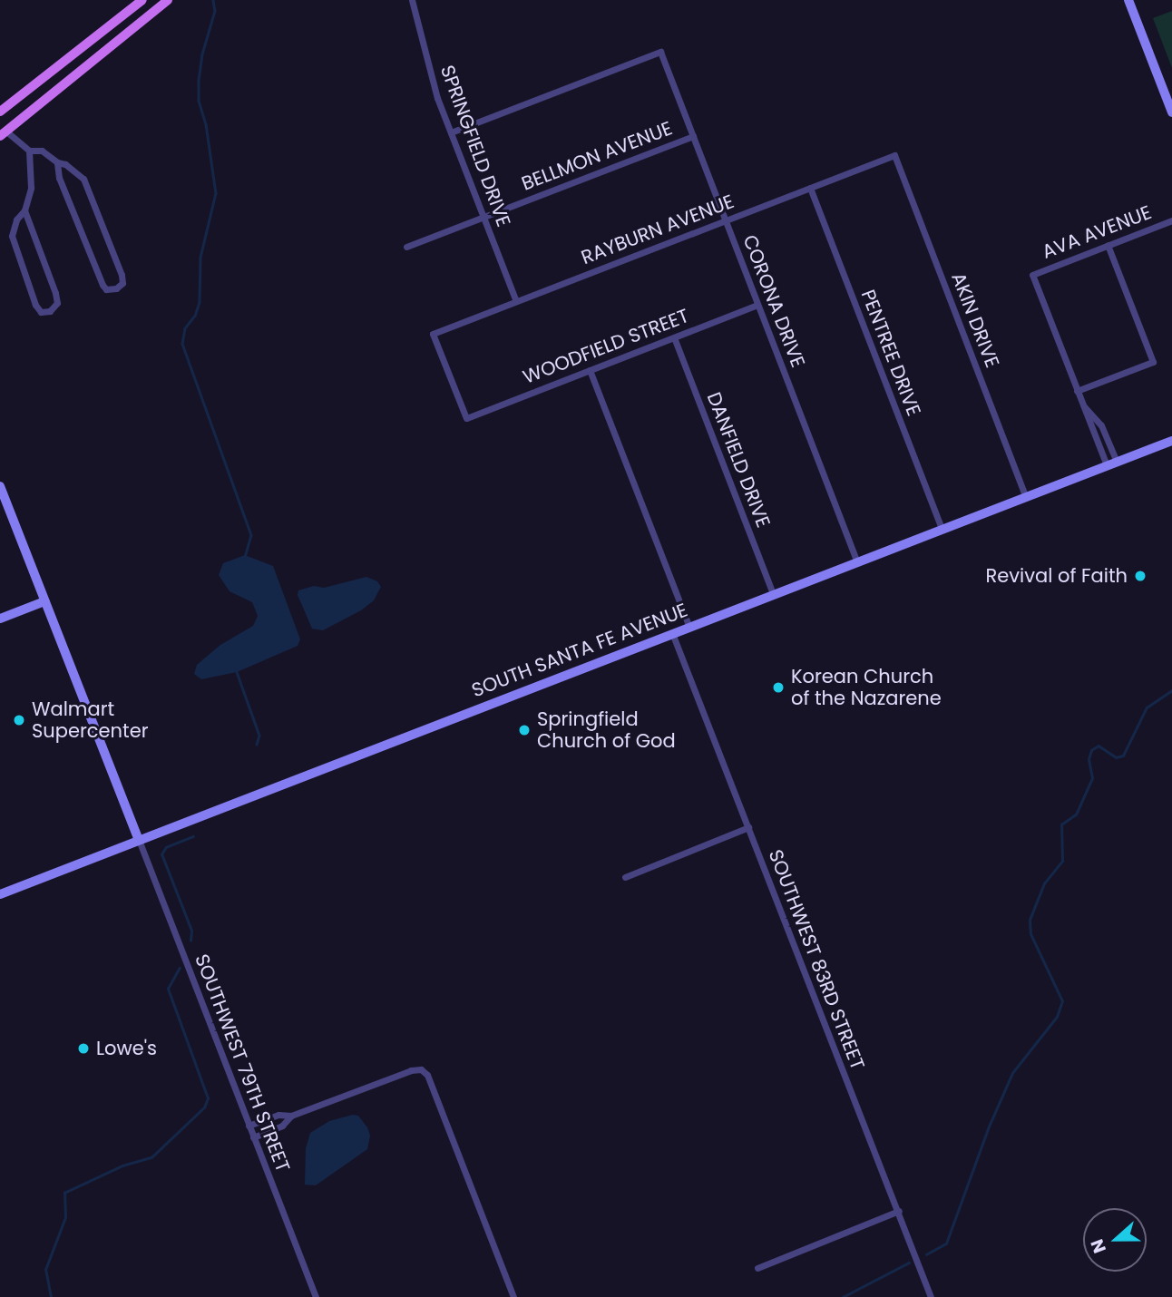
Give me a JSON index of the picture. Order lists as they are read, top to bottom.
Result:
{
  "streets": {
    "main road": ["SOUTH SANTA FE AVENUE"],
    "street": [
      "SPRINGFIELD DRIVE",
      "BELLMON AVENUE",
      "RAYBURN AVENUE",
      "AVA AVENUE",
      "CORONA DRIVE",
      "AKIN DRIVE",
      "WOODFIELD STREET",
      "PENTREE DRIVE",
      "DANFIELD DRIVE",
      "SOUTHWEST 83RD STREET",
      "SOUTHWEST 79TH STREET"
    ]
  },
  "crossings": [
    ["SPRINGFIELD DRIVE", "BELLMON AVENUE"],
    ["SPRINGFIELD DRIVE", "RAYBURN AVENUE"],
    ["SPRINGFIELD DRIVE", "CORONA DRIVE"],
    ["BELLMON AVENUE", "CORONA DRIVE"],
    ["RAYBURN AVENUE", "CORONA DRIVE"],
    ["RAYBURN AVENUE", "AKIN DRIVE"],
    ["RAYBURN AVENUE", "WOODFIELD STREET"],
    ["RAYBURN AVENUE", "PENTREE DRIVE"],
    ["CORONA DRIVE", "WOODFIELD STREET"],
    ["CORONA DRIVE", "SOUTH SANTA FE AVENUE"],
    ["AKIN DRIVE", "SOUTH SANTA FE AVENUE"],
    ["WOODFIELD STREET", "DANFIELD DRIVE"],
    ["PENTREE DRIVE", "SOUTH SANTA FE AVENUE"],
    ["DANFIELD DRIVE", "SOUTH SANTA FE AVENUE"],
    ["SOUTH SANTA FE AVENUE", "SOUTHWEST 83RD STREET"],
    ["SOUTH SANTA FE AVENUE", "SOUTHWEST 79TH STREET"]
  ],
  "places": [
    "Revival of Faith",
    "Korean Church of the Nazarene",
    "Walmart Supercenter",
    "Springfield Church of God",
    "Lowe's"
  ],
  "north": "left"
}
